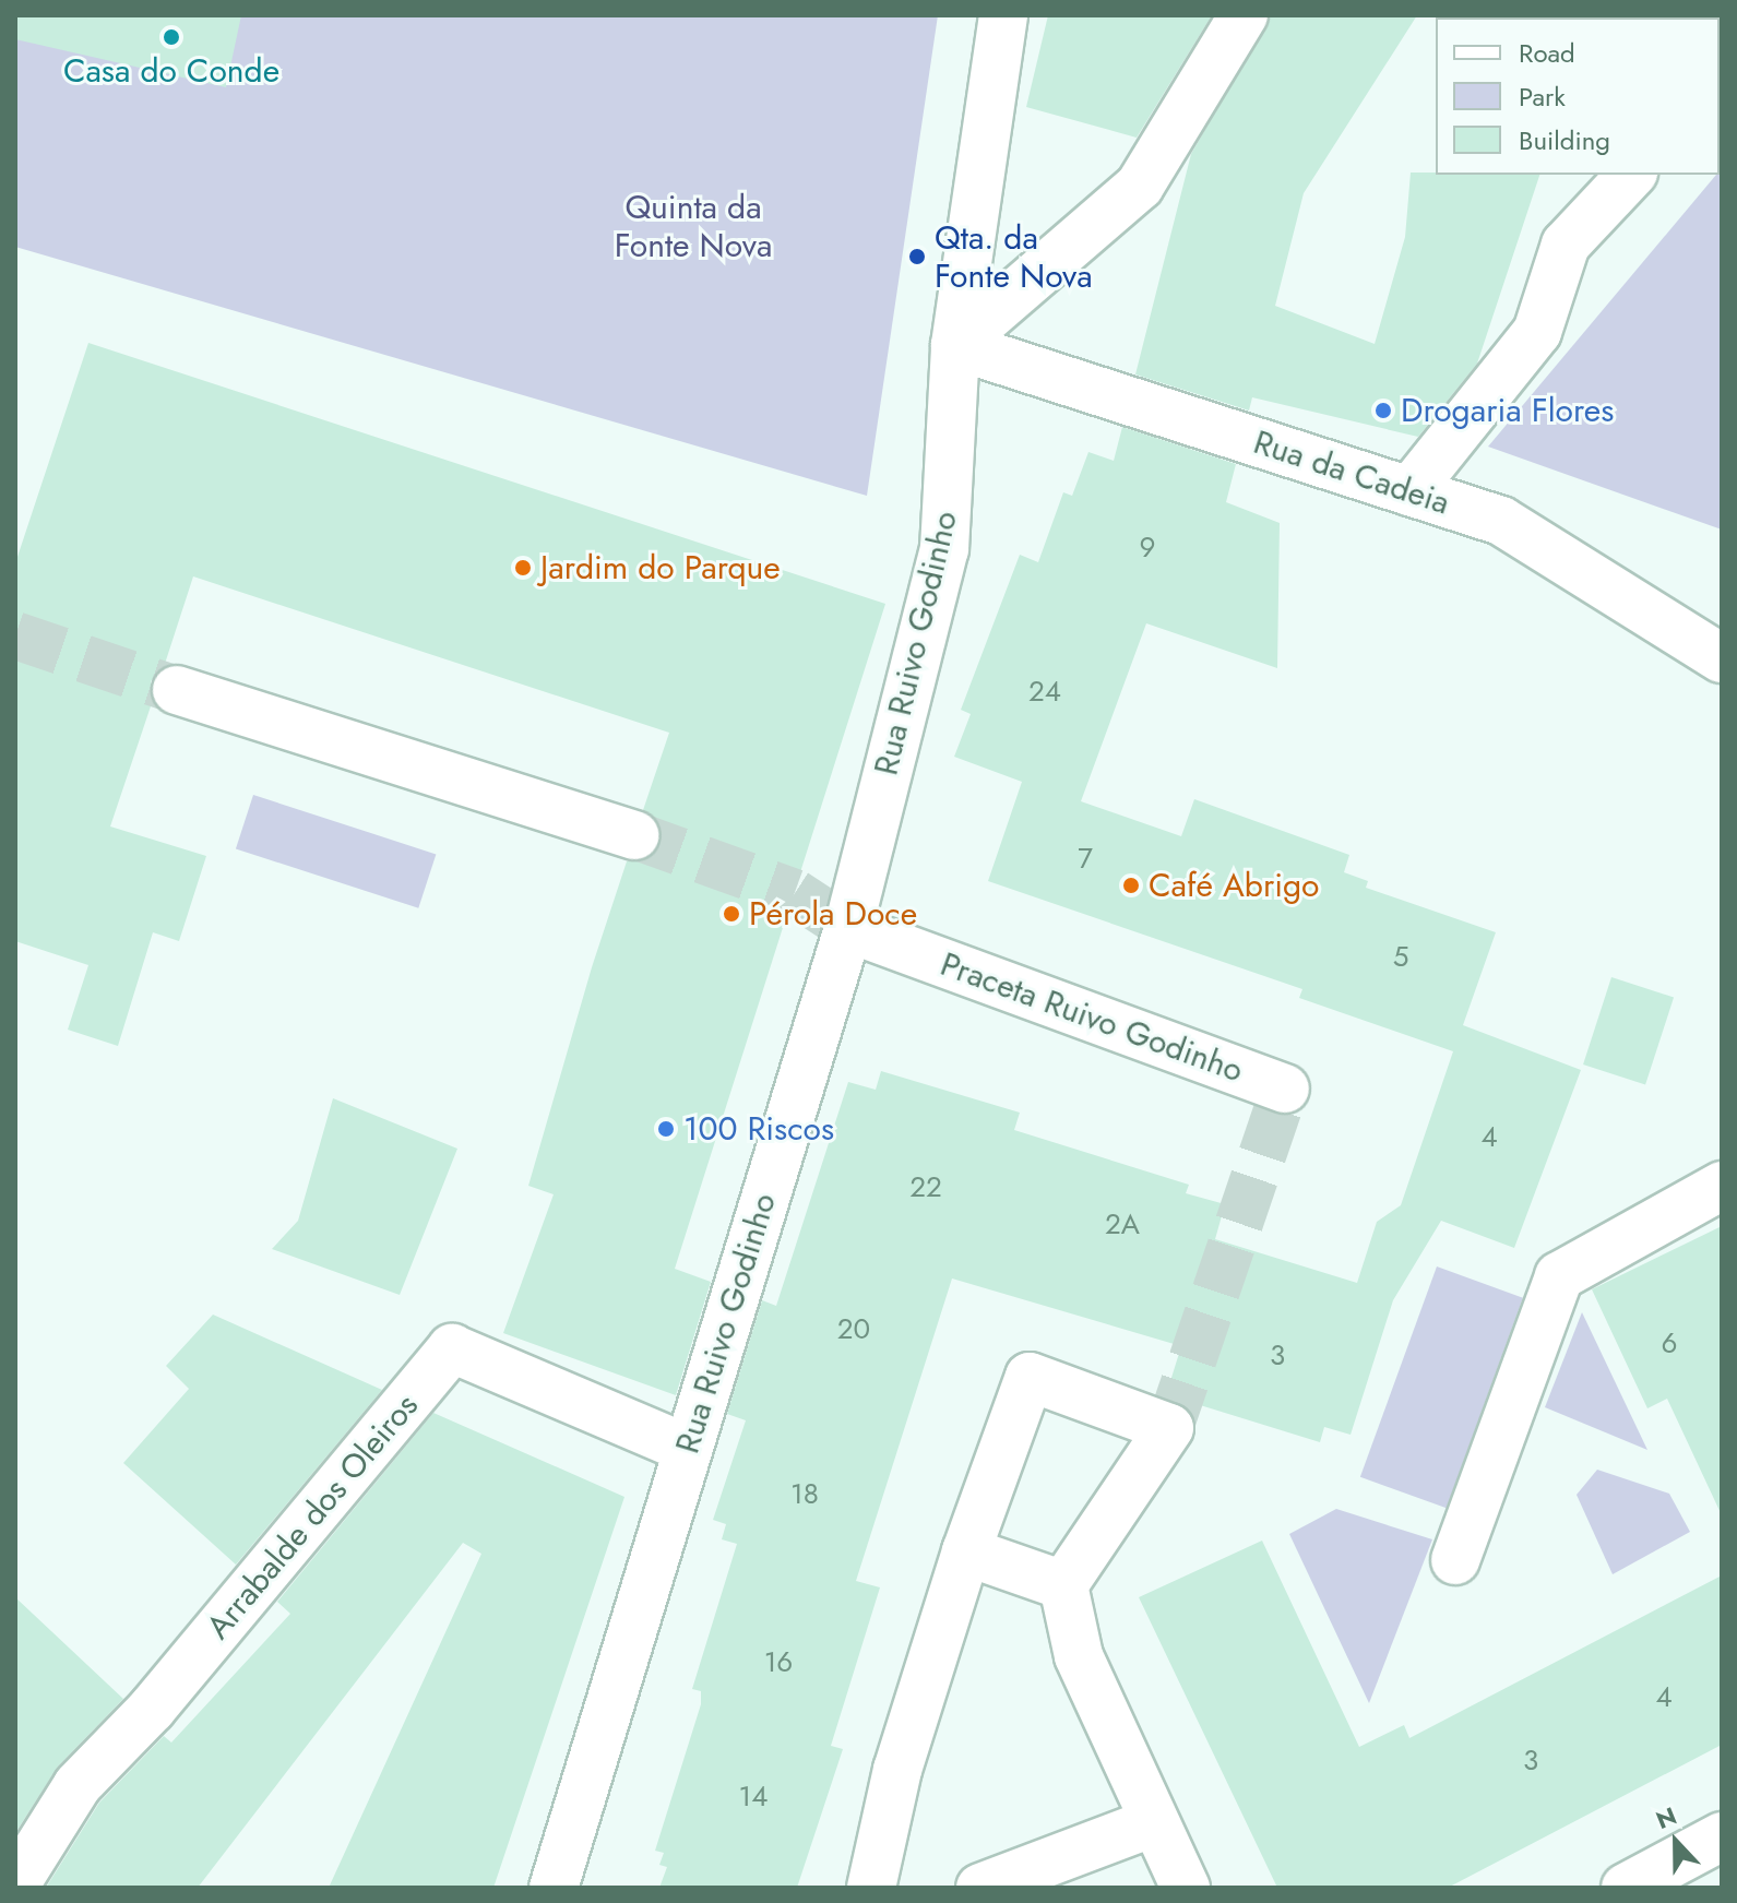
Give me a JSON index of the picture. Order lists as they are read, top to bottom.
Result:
{
  "streets": {
    "street": [
      "Rua da Cadeia",
      "Rua Ruivo Godinho",
      "Praceta Ruivo Godinho",
      "Arrabalde dos Oleiros"
    ]
  },
  "crossings": [
    ["Rua da Cadeia", "Rua Ruivo Godinho"],
    ["Rua Ruivo Godinho", "Praceta Ruivo Godinho"],
    ["Rua Ruivo Godinho", "Arrabalde dos Oleiros"]
  ],
  "parks": ["Quinta da Fonte Nova"],
  "places": [
    "Casa do Conde",
    "Qta. da Fonte Nova",
    "Drogaria Flores",
    "Jardim do Parque",
    "Café Abrigo",
    "Pérola Doce",
    "100 Riscos"
  ],
  "house_numbers": [
    "9",
    "24",
    "7",
    "5",
    "4",
    "22",
    "2A",
    "20",
    "6",
    "3",
    "18",
    "16",
    "4",
    "3",
    "14"
  ],
  "legend": ["Road", "Park", "Building"],
  "north": "top"
}
